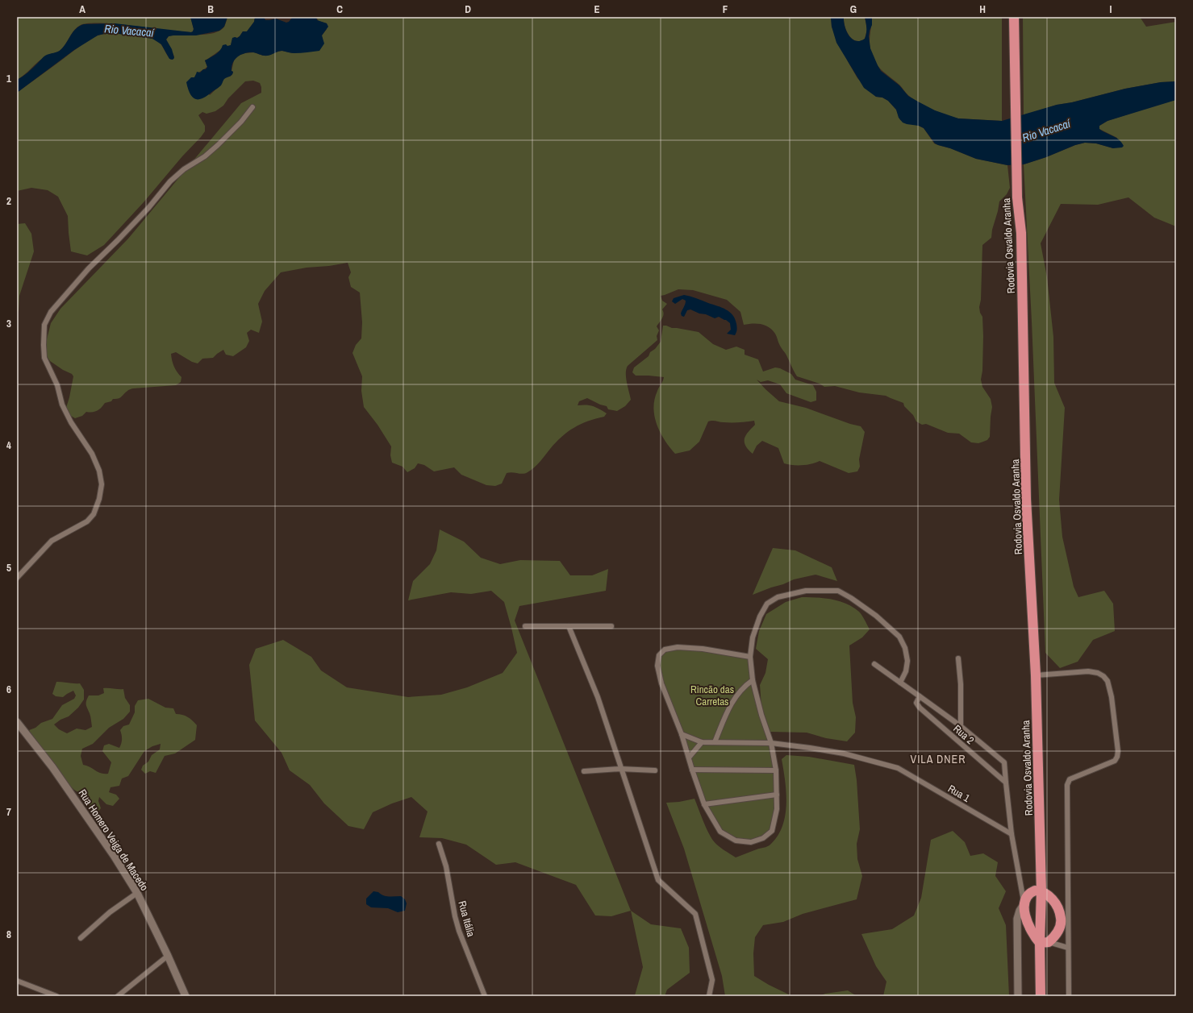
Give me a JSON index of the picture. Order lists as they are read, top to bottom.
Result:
{
  "streets": {
    "highway": ["Rodovia Osvaldo Aranha"],
    "street": [
      "Rua 2",
      "Rua 1",
      "Rua Homero Veiga de Macedo",
      "Rua Itália"
    ]
  },
  "crossings": [
    ["Rua 2", "Rua 1"]
  ],
  "districts": ["VILA DNER"],
  "water": ["Rio Vacacaí"],
  "parks": ["Rincão das Carretas"],
  "grid": {
    "columns": [
      "A",
      "B",
      "C",
      "D",
      "E",
      "F",
      "G",
      "H",
      "I"
    ],
    "rows": [
      "1",
      "2",
      "3",
      "4",
      "5",
      "6",
      "7",
      "8"
    ]
  }
}
